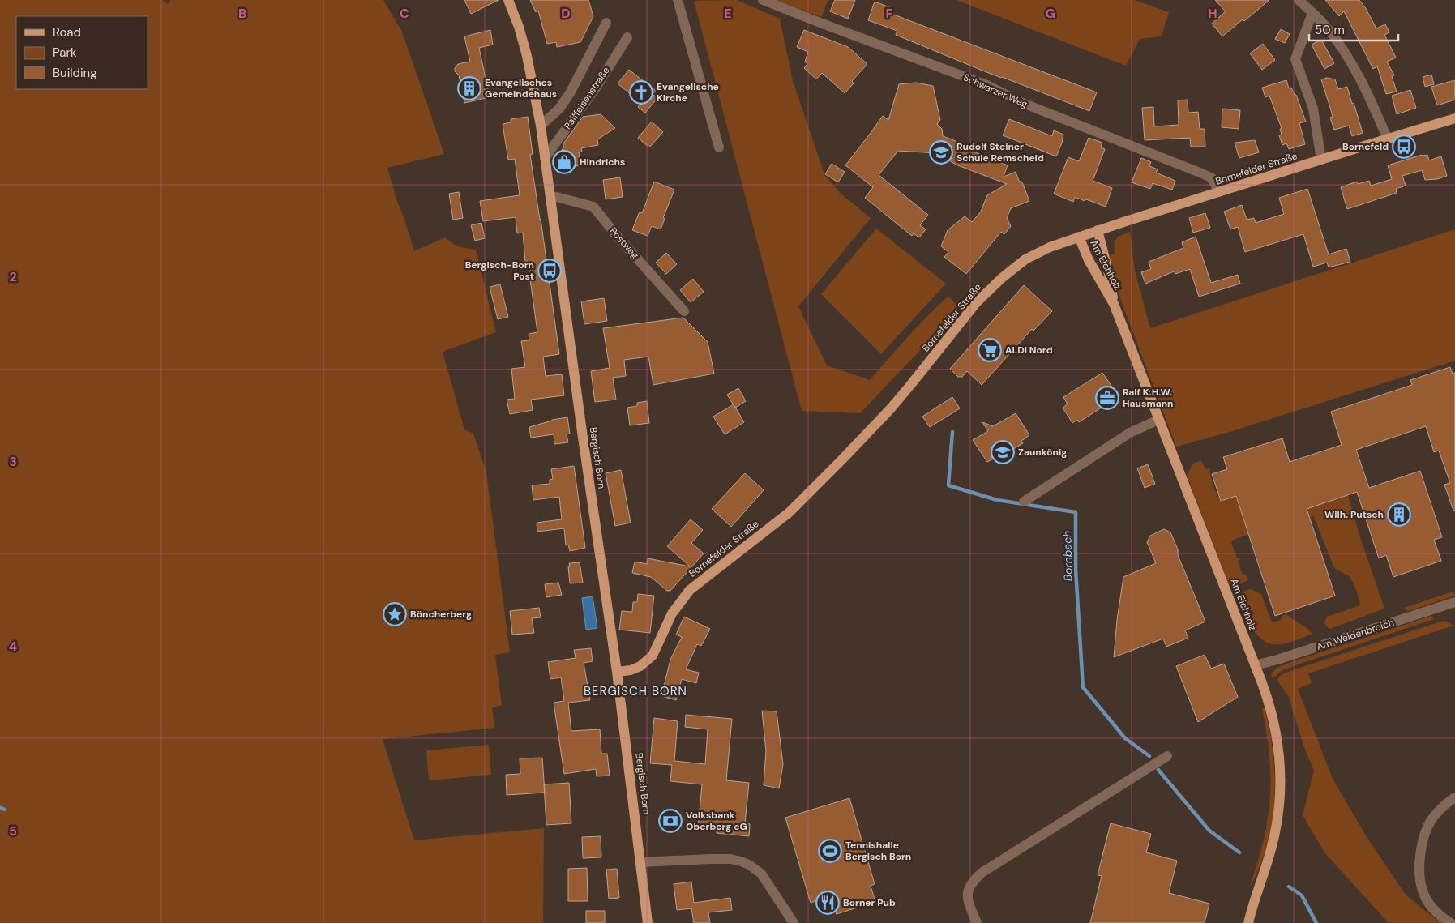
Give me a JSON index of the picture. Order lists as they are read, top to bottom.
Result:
{
  "streets": {
    "main road": ["Bornefelder Straße", "Am Eichholz", "Bergisch Born"],
    "street": [
      "Schwarzer Weg",
      "Raiffeisenstraße",
      "Postweg",
      "Am Weidenbroich"
    ]
  },
  "crossings": [
    ["Schwarzer Weg", "Bornefelder Straße"],
    ["Raiffeisenstraße", "Bergisch Born"],
    ["Bornefelder Straße", "Am Eichholz"],
    ["Bornefelder Straße", "Bergisch Born"],
    ["Postweg", "Bergisch Born"],
    ["Am Eichholz", "Am Weidenbroich"]
  ],
  "districts": ["BERGISCH BORN"],
  "water": ["Bornbach"],
  "places": {
    "building": ["Evangelisches Gemeindehaus", "Wilh. Putsch"],
    "church": ["Evangelische Kirche"],
    "bus stop": ["Bornefeld", "Bergisch-Born Post"],
    "school or university": ["Rudolf Steiner Schule Remscheid", "Zaunkönig"],
    "shop": ["Hindrichs"],
    "supermarket": ["ALDI Nord"],
    "office": ["Ralf K.H.W. Hausmann"],
    "place": ["Böncherberg"],
    "bank": ["Volksbank Oberberg eG"],
    "sports": ["Tennishalle Bergisch Born"],
    "restaurant": ["Borner Pub"]
  },
  "legend": ["Road", "Park", "Building"],
  "scale_bar": "50 m",
  "grid": {
    "columns": [
      "B",
      "C",
      "D",
      "E",
      "F",
      "G",
      "H"
    ],
    "rows": [
      "2",
      "3",
      "4",
      "5"
    ]
  }
}
